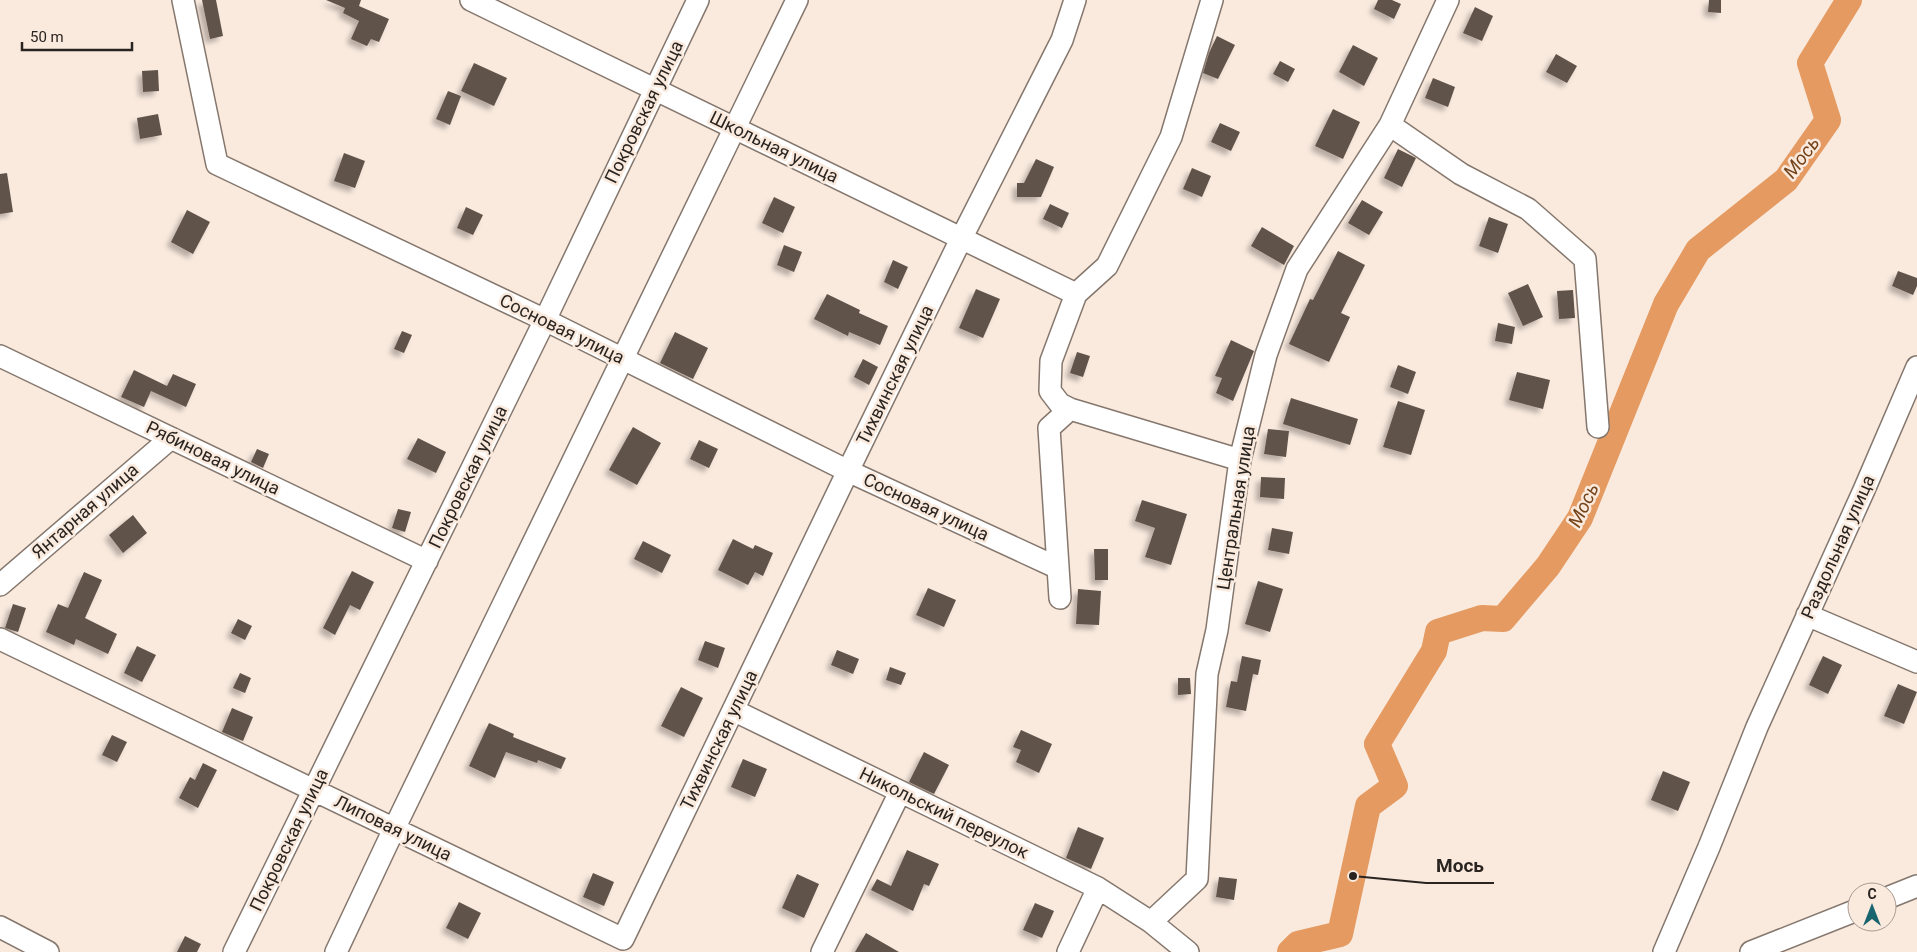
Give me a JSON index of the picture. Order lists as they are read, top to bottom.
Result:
{
  "streets": {
    "street": [
      "Покровская улица",
      "Школьная улица",
      "Сосновая улица",
      "Тихвинская улица",
      "Рябиновая улица",
      "Центральная улица",
      "Янтарная улица",
      "Раздольная улица",
      "Никольский переулок",
      "Липовая улица"
    ]
  },
  "crossings": [
    ["Покровская улица", "Школьная улица"],
    ["Покровская улица", "Сосновая улица"],
    ["Покровская улица", "Рябиновая улица"],
    ["Покровская улица", "Липовая улица"],
    ["Школьная улица", "Тихвинская улица"],
    ["Сосновая улица", "Тихвинская улица"],
    ["Тихвинская улица", "Никольский переулок"],
    ["Тихвинская улица", "Липовая улица"],
    ["Рябиновая улица", "Янтарная улица"],
    ["Центральная улица", "Никольский переулок"]
  ],
  "water": ["Мось"],
  "places": ["Мось"],
  "scale_bar": "50 m",
  "north": "top"
}
